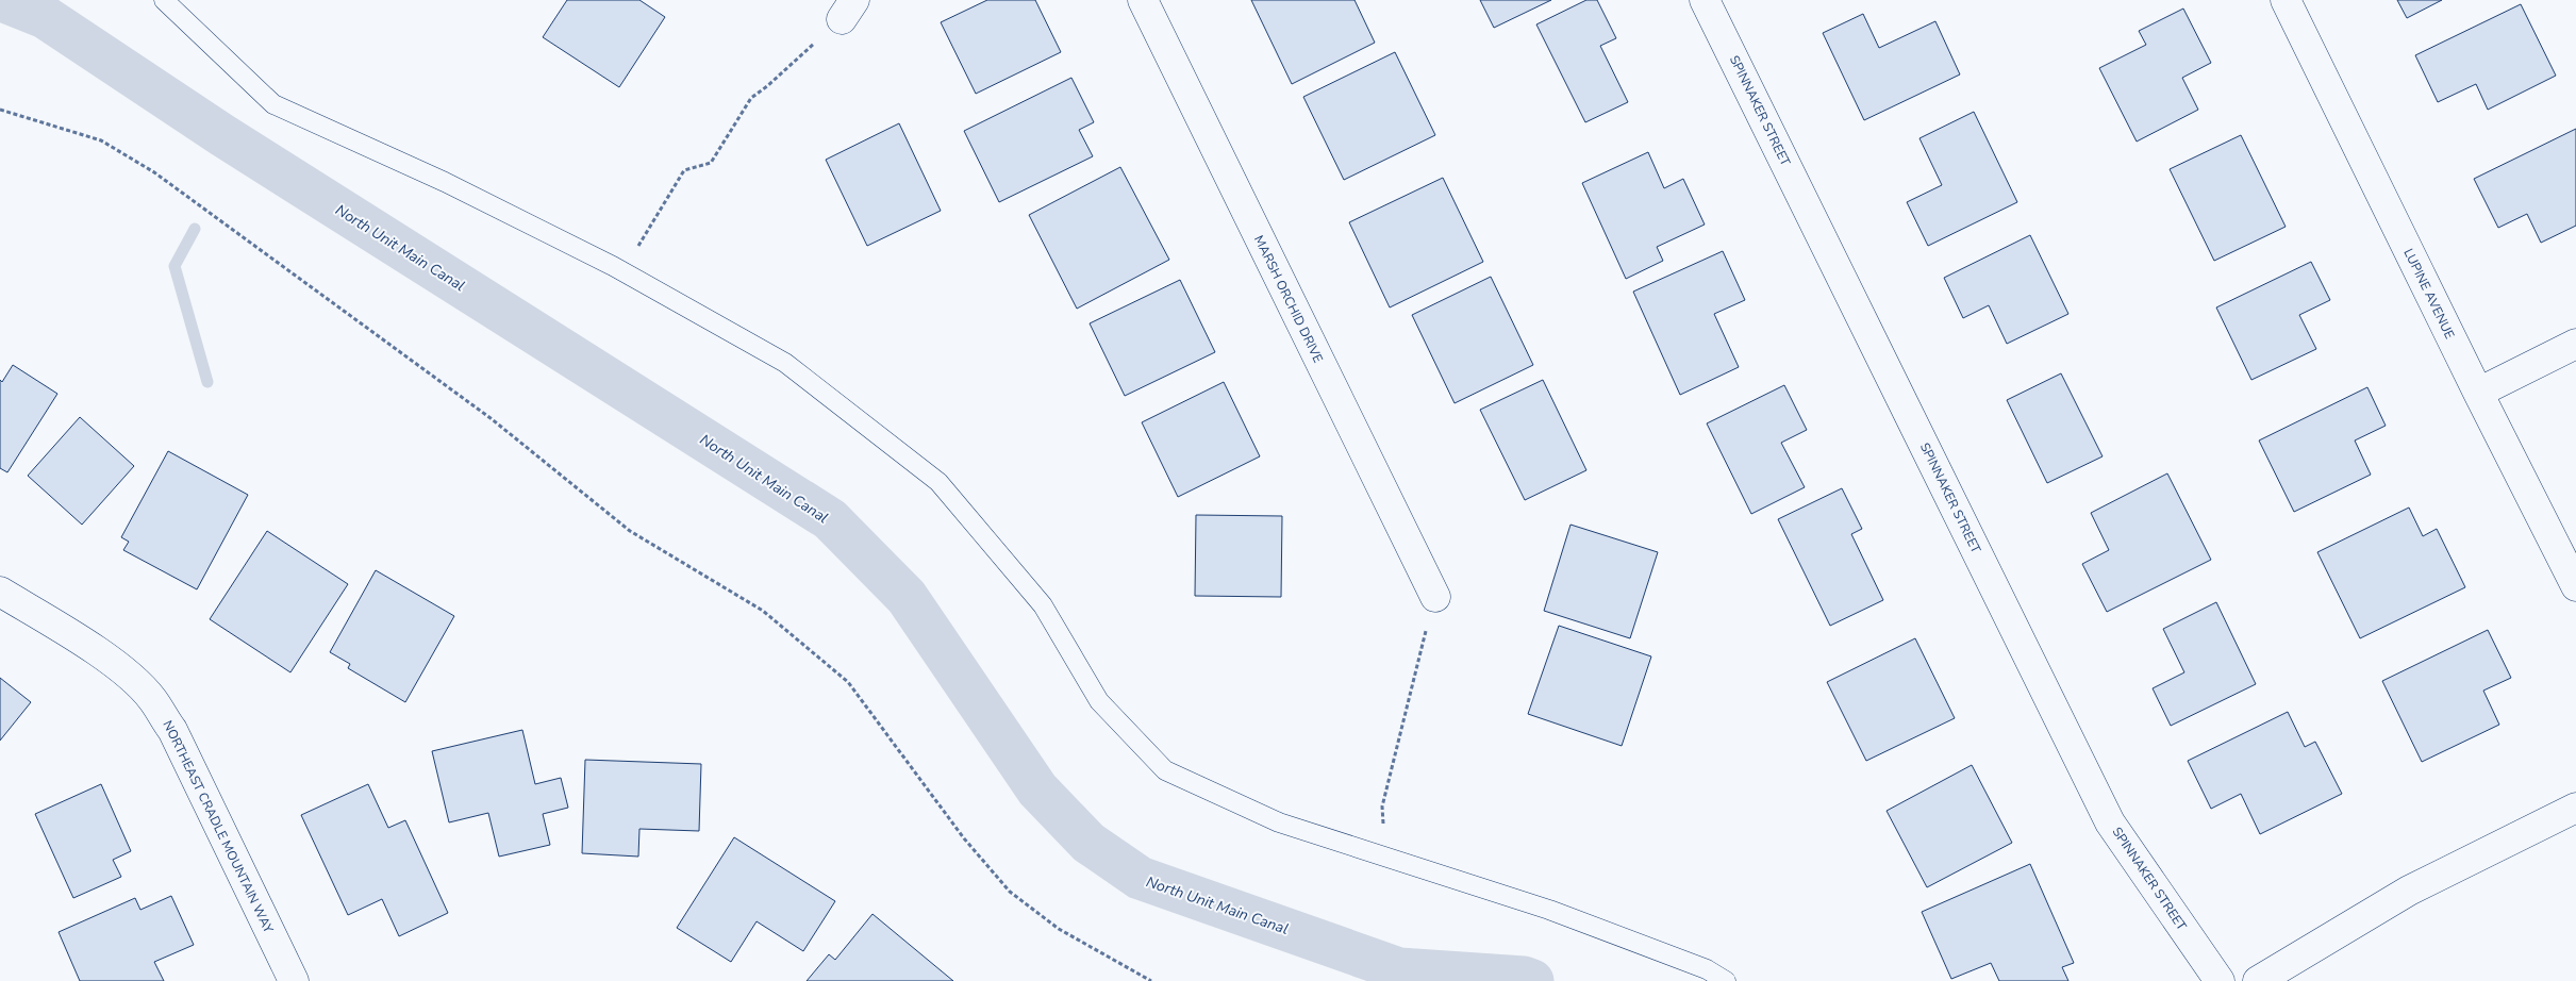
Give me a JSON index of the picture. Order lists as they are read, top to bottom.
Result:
{
  "streets": {
    "street": [
      "SPINNAKER STREET",
      "LUPINE AVENUE",
      "MARSH ORCHID DRIVE",
      "NORTHEAST CRADLE MOUNTAIN WAY"
    ]
  },
  "water": ["North Unit Main Canal"]
}
